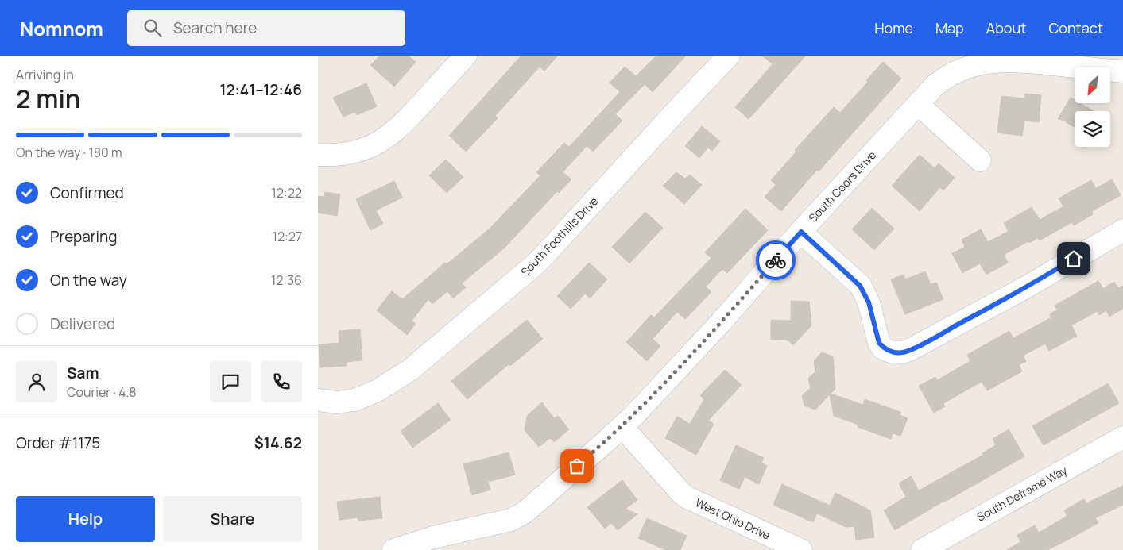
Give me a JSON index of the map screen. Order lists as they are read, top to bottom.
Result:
{
  "streets": {
    "street": [
      "South Coors Drive",
      "South Foothills Drive",
      "South Deframe Way",
      "West Ohio Drive"
    ]
  },
  "crossings": [
    ["South Coors Drive", "West Ohio Drive"]
  ],
  "north": "bottom left",
  "page": {
    "header": "Nomnom",
    "search": "Search here",
    "nav": [
      "Home",
      "Map",
      "About",
      "Contact"
    ],
    "heading": ["2 min", "Arriving in", "12:41–12:46"],
    "panel": [
      "Sam",
      "Courier · 4.8",
      "Order #1175",
      "$14.62"
    ],
    "bar": "On the way · 180 m",
    "list": [
      ["Confirmed", "12:22"],
      ["Preparing", "12:27"],
      ["On the way", "12:36"],
      "Delivered"
    ],
    "buttons": ["Help", "Share"]
  }
}
